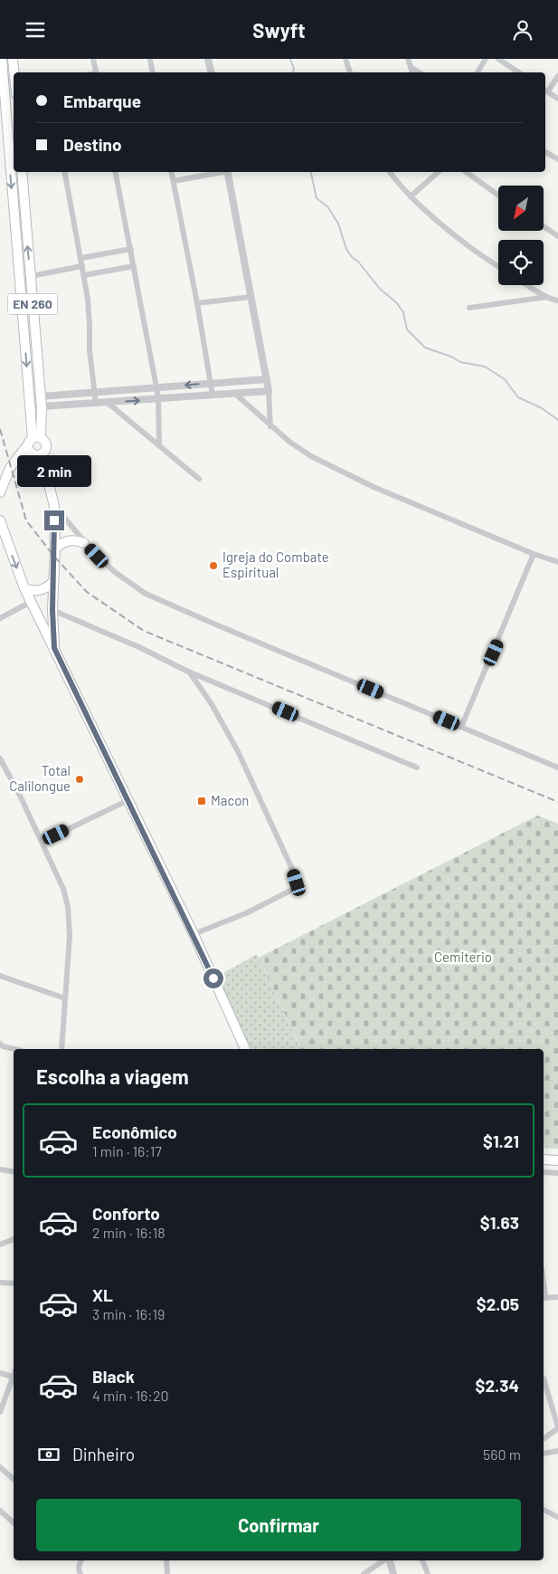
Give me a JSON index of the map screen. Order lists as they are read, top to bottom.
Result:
{
  "streets": {
    "main road": ["EN 260"]
  },
  "parks": ["Cemiterio"],
  "places": {
    "other": ["Igreja do Combate Espiritual", "Total Calilongue"],
    "transit": ["Macon"]
  },
  "north": "bottom left",
  "page": {
    "header": "Swyft",
    "banner": ["Embarque", "Destino"],
    "bubble": "2 min",
    "heading": "Escolha a viagem",
    "list": [
      {
        "name": "Econômico",
        "note": "1 min · 16:17",
        "value": "$1.21"
      },
      {
        "name": "Conforto",
        "note": "2 min · 16:18",
        "value": "$1.63"
      },
      {
        "name": "XL",
        "note": "3 min · 16:19",
        "value": "$2.05"
      },
      {
        "name": "Black",
        "note": "4 min · 16:20",
        "value": "$2.34"
      }
    ],
    "pay": ["Dinheiro", "560 m"],
    "buttons": "Confirmar"
  }
}
